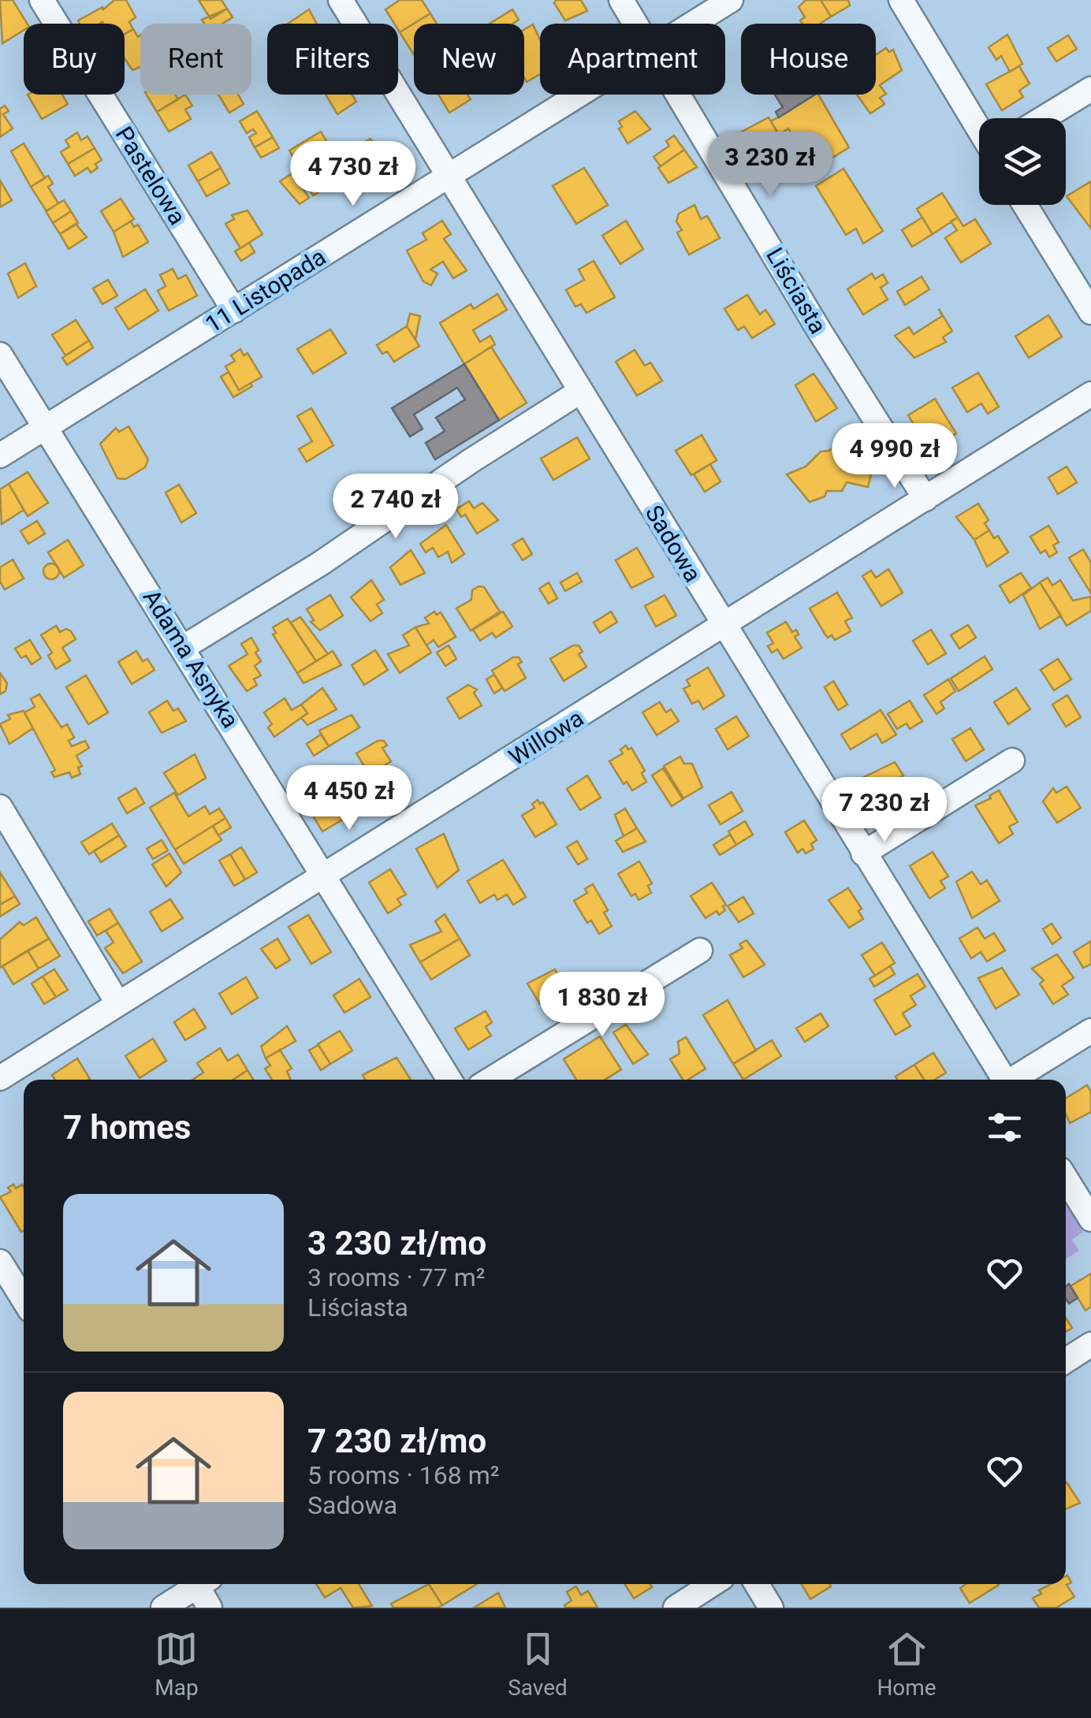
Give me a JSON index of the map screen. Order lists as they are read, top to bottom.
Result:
{
  "streets": {
    "street": [
      "Pastelowa",
      "11 Listopada",
      "Liściasta",
      "Sadowa",
      "Adama Asnyka",
      "Willowa"
    ]
  },
  "crossings": [
    ["Pastelowa", "11 Listopada"],
    ["11 Listopada", "Sadowa"],
    ["11 Listopada", "Adama Asnyka"],
    ["Liściasta", "Willowa"],
    ["Sadowa", "Willowa"],
    ["Adama Asnyka", "Willowa"]
  ],
  "page": {
    "chip": [
      "Buy",
      "Rent",
      "Filters",
      "New",
      "Apartment",
      "House"
    ],
    "price": [
      "3 230 zł",
      "4 730 zł",
      "4 990 zł",
      "2 740 zł",
      "4 450 zł",
      "7 230 zł",
      "1 830 zł"
    ],
    "heading": "7 homes",
    "list": [
      {
        "name": "3 230 zł/mo",
        "note": "3 rooms · 77 m² · Liściasta"
      },
      {
        "name": "7 230 zł/mo",
        "note": "5 rooms · 168 m² · Sadowa"
      }
    ],
    "tabs": ["Map", "Saved", "Home"]
  }
}
